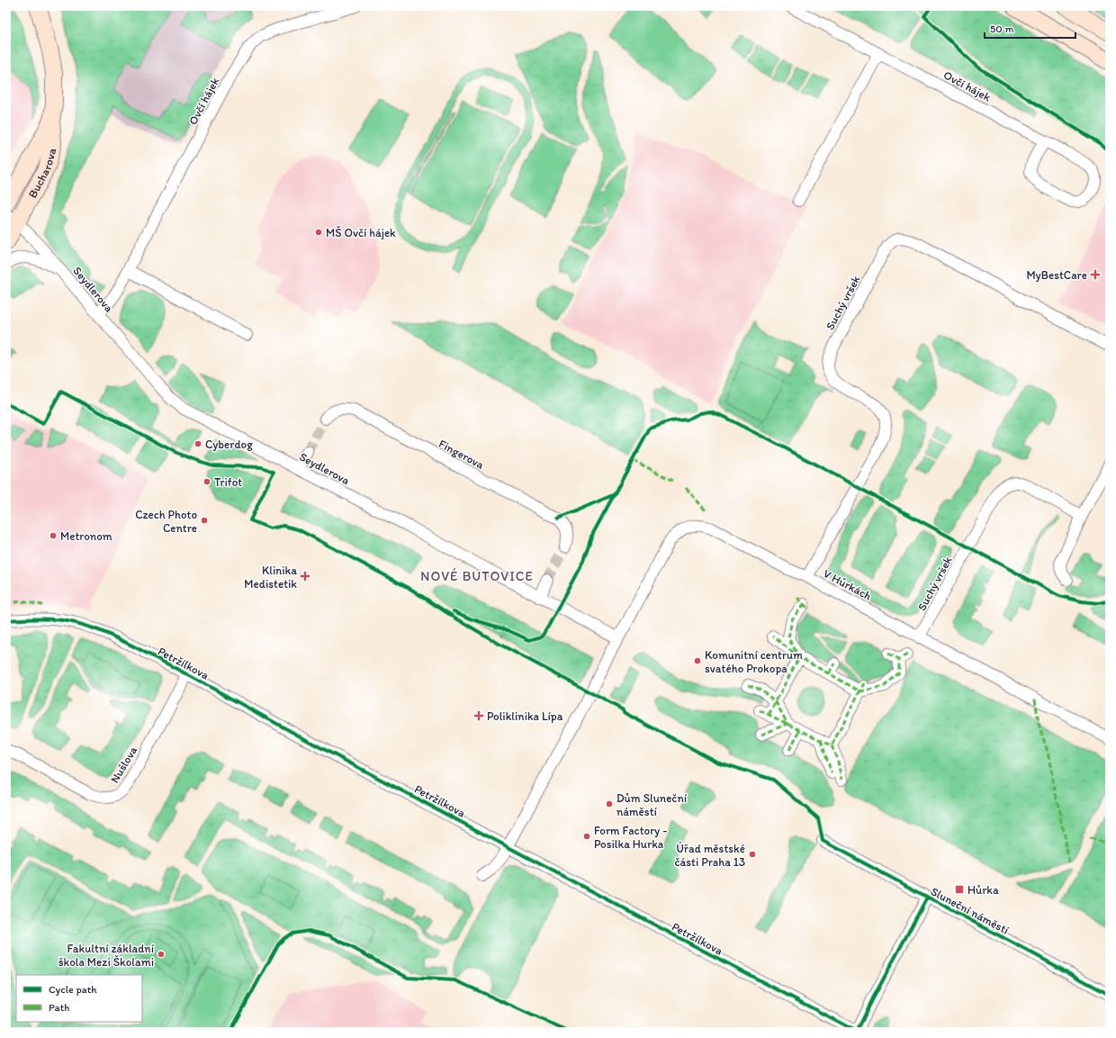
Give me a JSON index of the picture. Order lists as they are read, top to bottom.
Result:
{
  "streets": {
    "main road": ["Bucharova"],
    "street": [
      "Ovčí hájek",
      "Seydlerova",
      "Suchý vršek",
      "Fingerova",
      "V Hůrkách",
      "Petržílkova",
      "Nušlova",
      "Sluneční náměstí"
    ]
  },
  "crossings": [
    ["Ovčí hájek", "Seydlerova"],
    ["Bucharova", "Seydlerova"],
    ["Seydlerova", "V Hůrkách"],
    ["Suchý vršek", "V Hůrkách"],
    ["Petržílkova", "Nušlova"],
    ["Petržílkova", "Sluneční náměstí"]
  ],
  "districts": ["NOVÉ BUTOVICE"],
  "places": {
    "other": [
      "MŠ Ovčí hájek",
      "Cyberdog",
      "Trifot",
      "Czech Photo Centre",
      "Metronom",
      "Komunitní centrum svatého Prokopa",
      "Dům Sluneční náměstí",
      "Form Factory - Posilka Hurka",
      "Úřad městské části Praha 13",
      "Fakultní základní škola Mezi Školami"
    ],
    "health": ["MyBestCare", "Klinika Medistetik", "Poliklinika Lípa"],
    "transit": ["Hůrka"]
  },
  "legend": ["Cycle path", "Path"],
  "scale_bar": "50 m"
}
